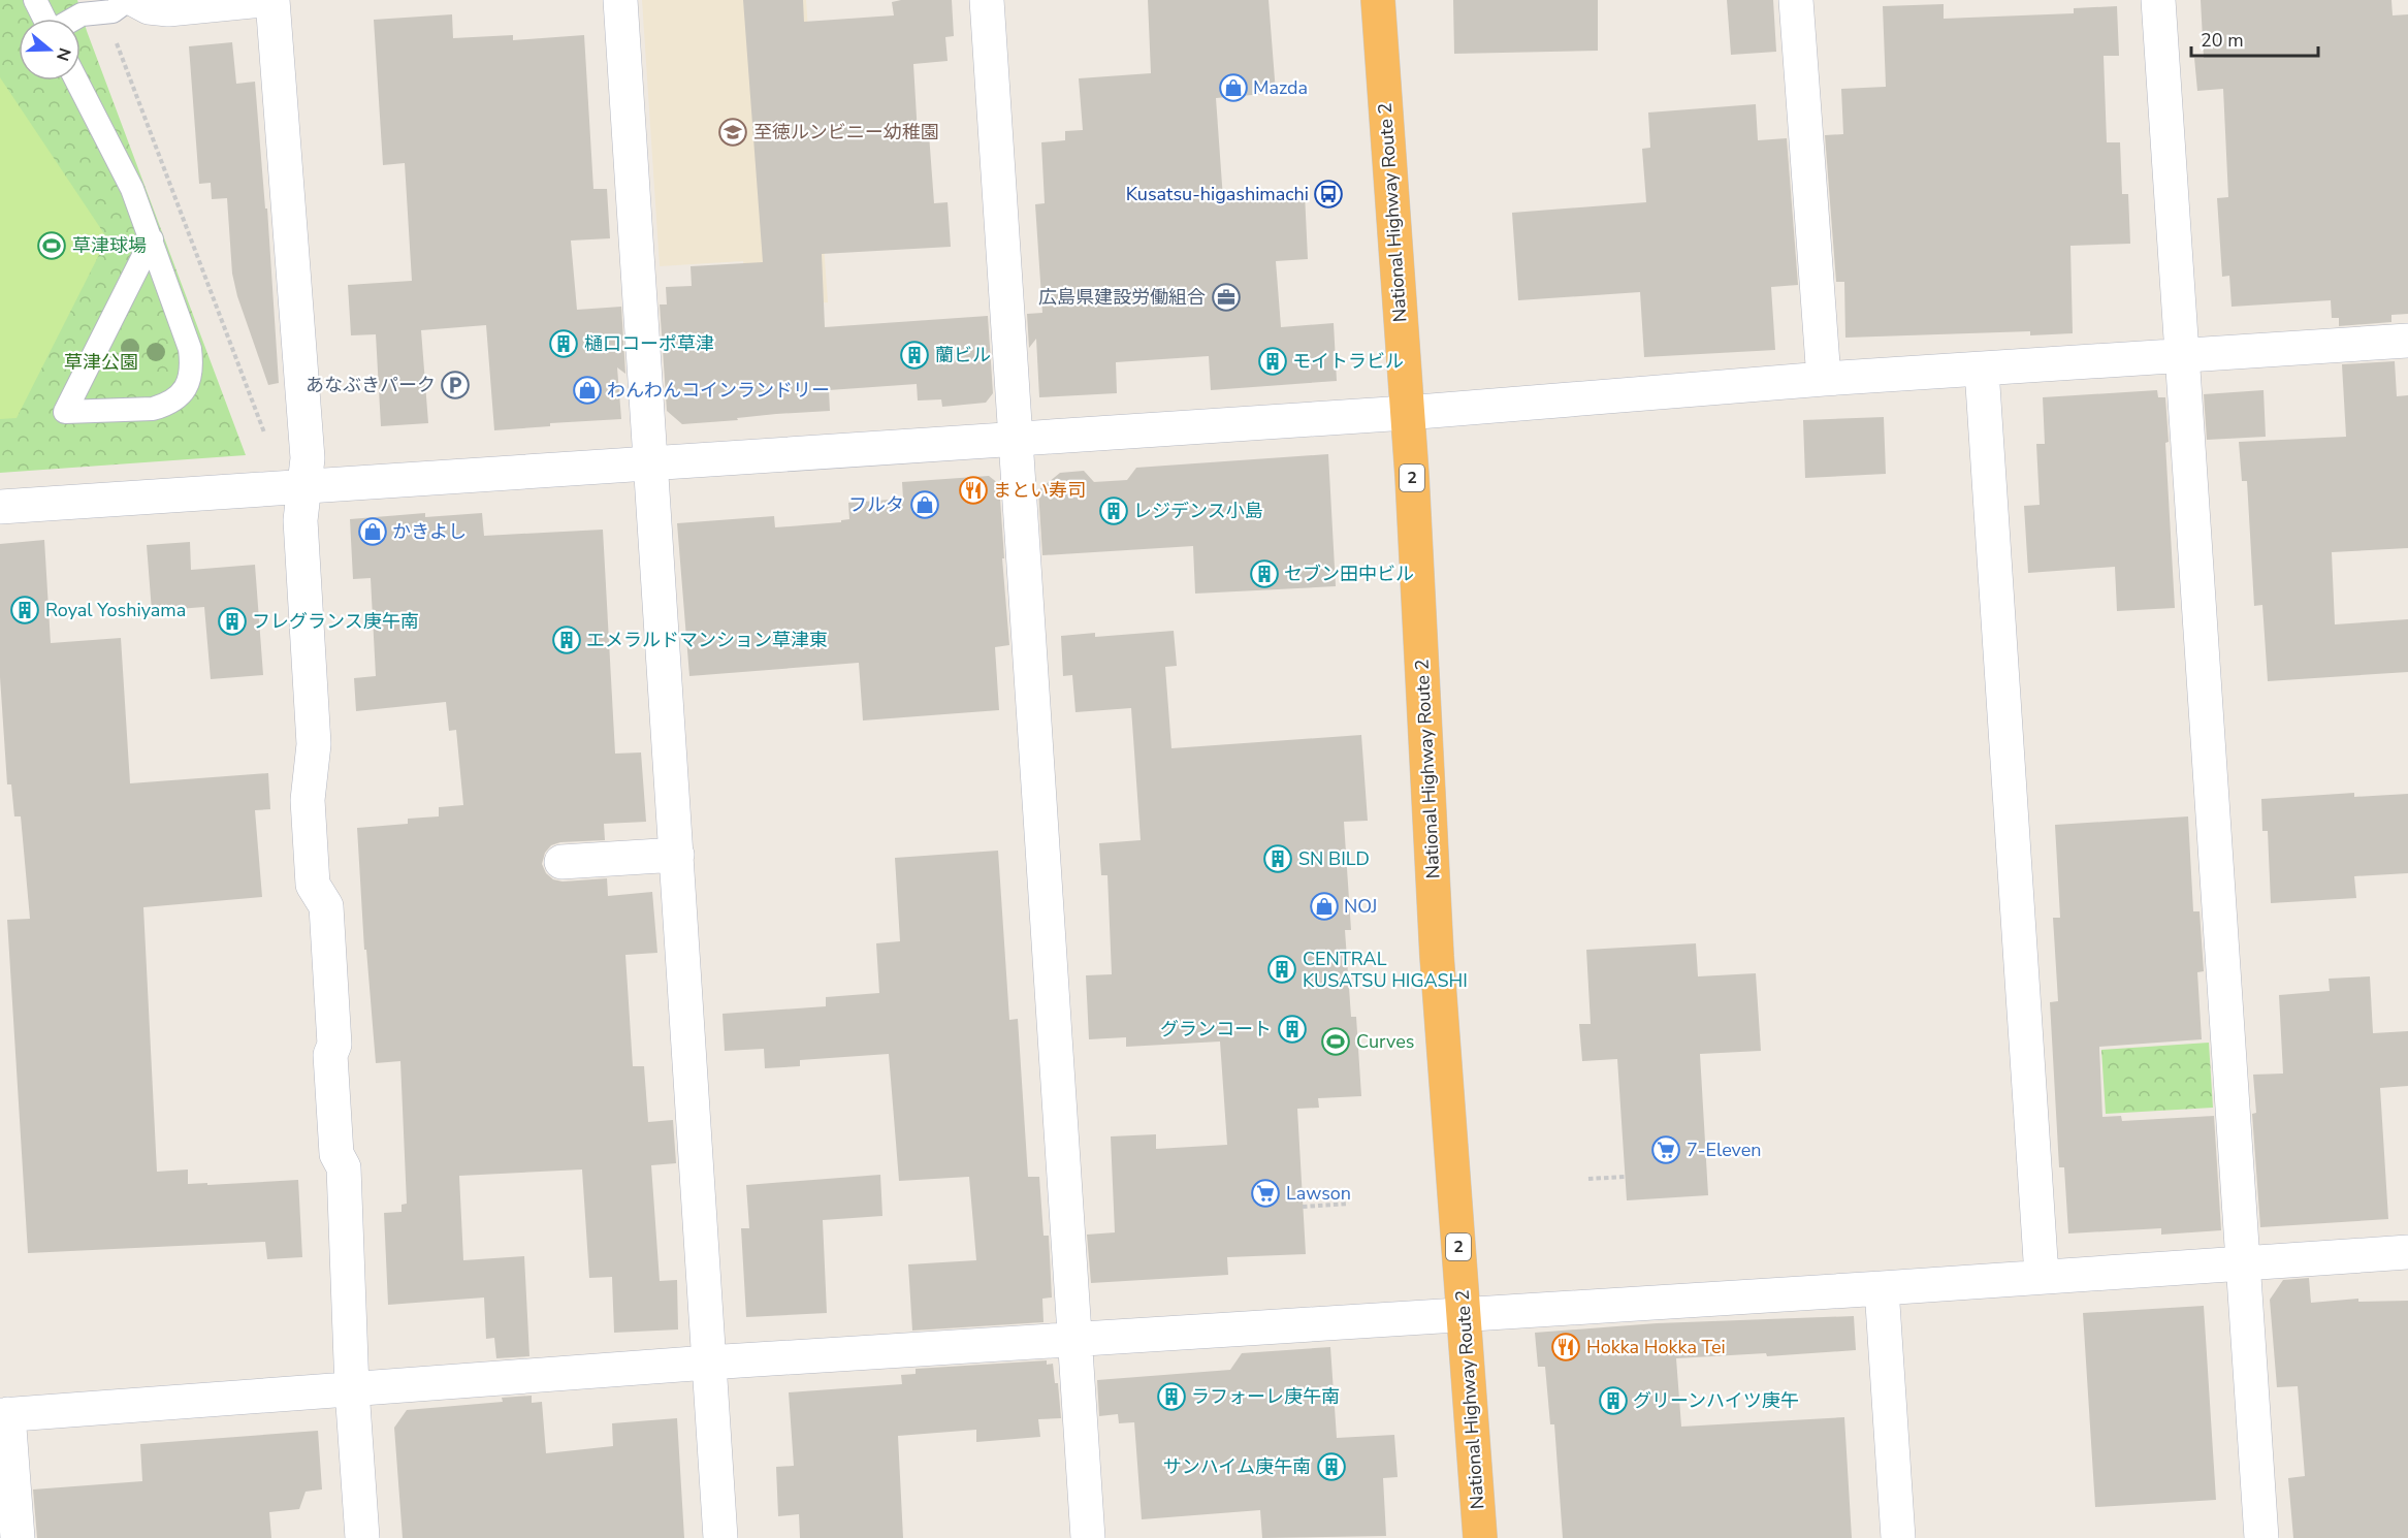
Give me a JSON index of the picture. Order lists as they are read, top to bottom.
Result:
{
  "streets": {
    "highway": ["National Highway Route 2", "2"]
  },
  "parks": ["草津公園"],
  "places": {
    "shop": [
      "Mazda",
      "わんわんコインランドリー",
      "フルタ",
      "かきよし",
      "NOJ"
    ],
    "school or university": ["至徳ルンビニー幼稚園"],
    "bus stop": ["Kusatsu-higashimachi"],
    "sports": ["草津球場", "Curves"],
    "office": ["広島県建設労働組合"],
    "building": [
      "樋口コーポ草津",
      "蘭ビル",
      "モイトラビル",
      "レジデンス小島",
      "セブン田中ビル",
      "Royal Yoshiyama",
      "フレグランス庚午南",
      "エメラルドマンション草津東",
      "SN BILD",
      "CENTRAL KUSATSU HIGASHI",
      "グランコート",
      "ラフォーレ庚午南",
      "グリーンハイツ庚午",
      "サンハイム庚午南"
    ],
    "parking": ["あなぶきパーク"],
    "restaurant": ["まとい寿司", "Hokka Hokka Tei"],
    "supermarket": ["7-Eleven", "Lawson"]
  },
  "scale_bar": "20 m",
  "north": "right"
}
